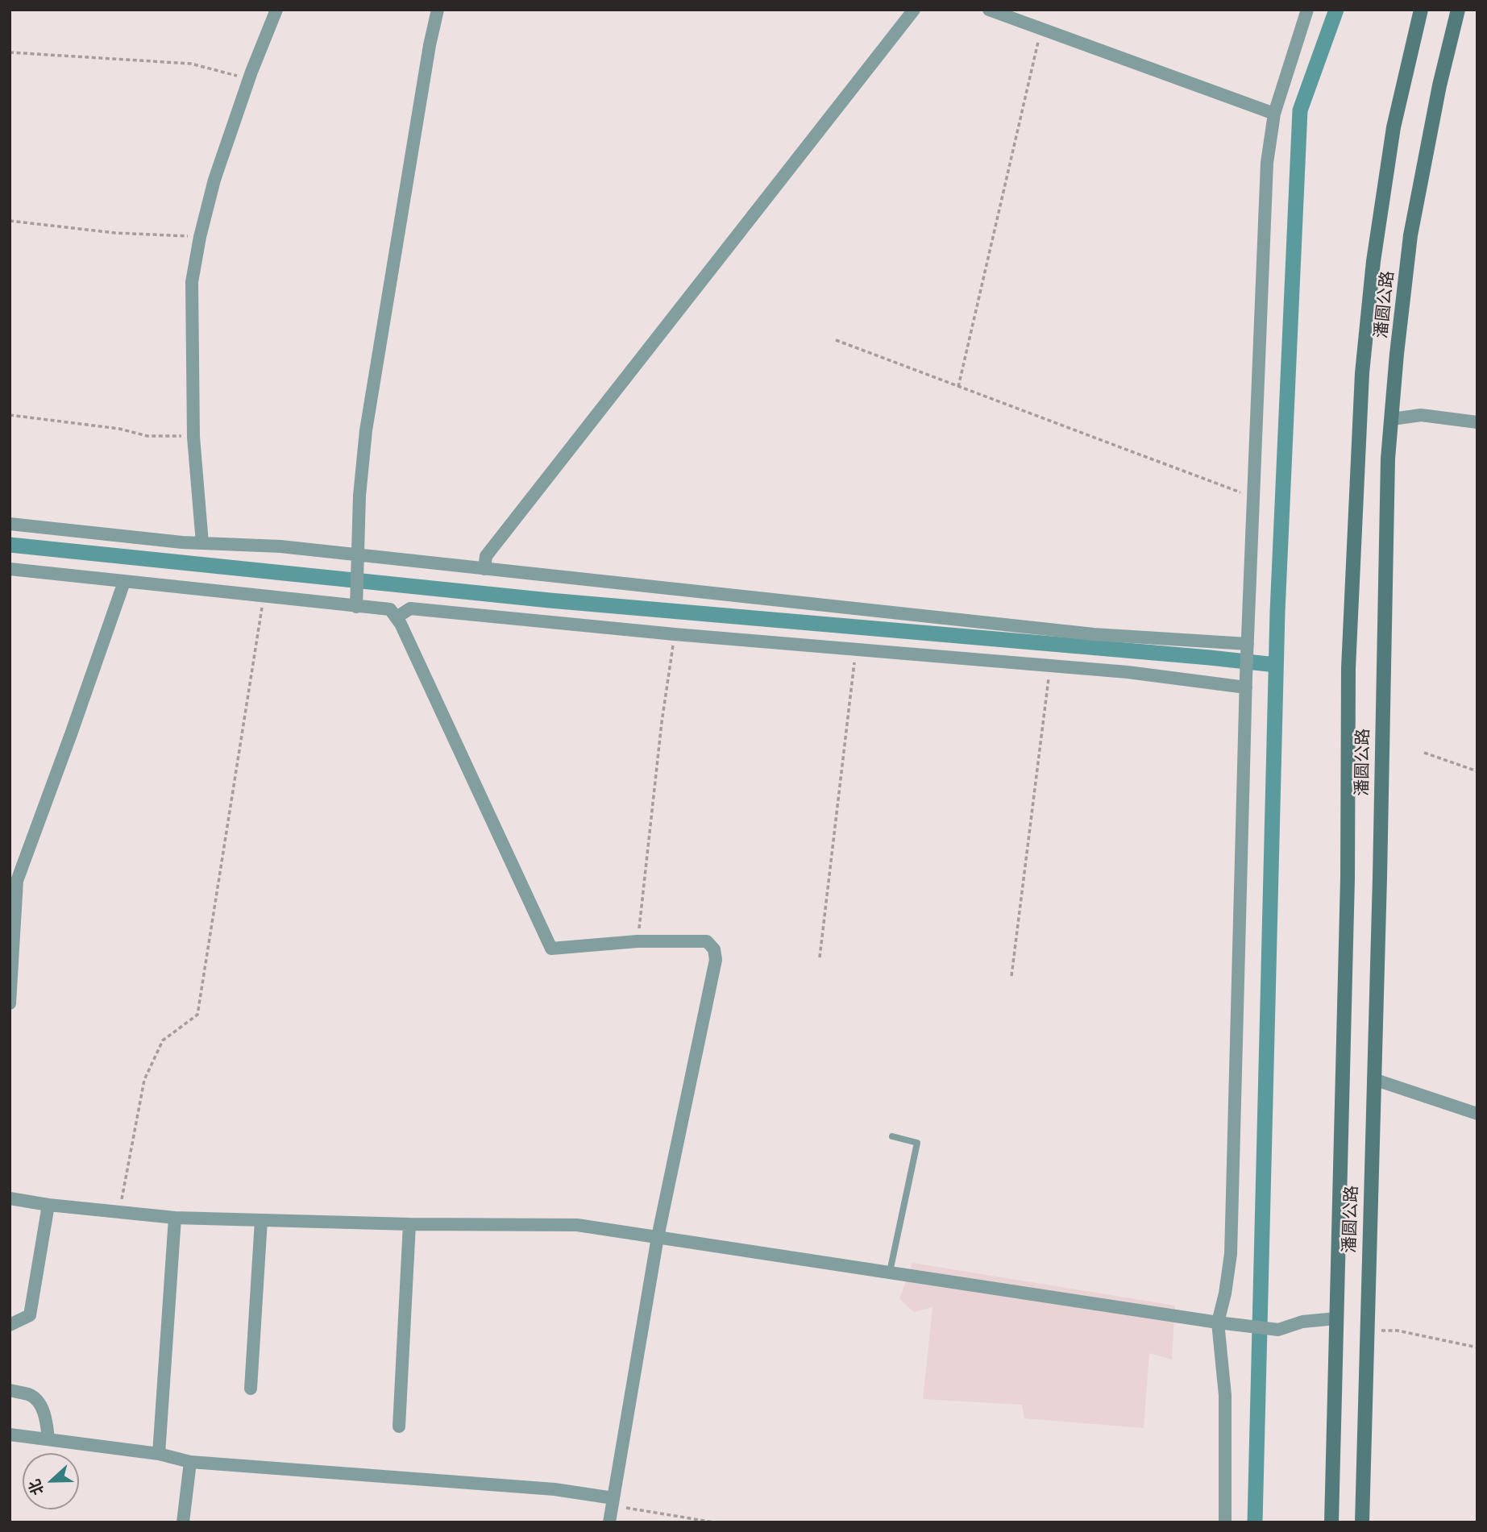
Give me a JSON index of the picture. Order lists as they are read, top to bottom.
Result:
{
  "streets": {
    "main road": ["潘圆公路"]
  },
  "north": "left"
}
